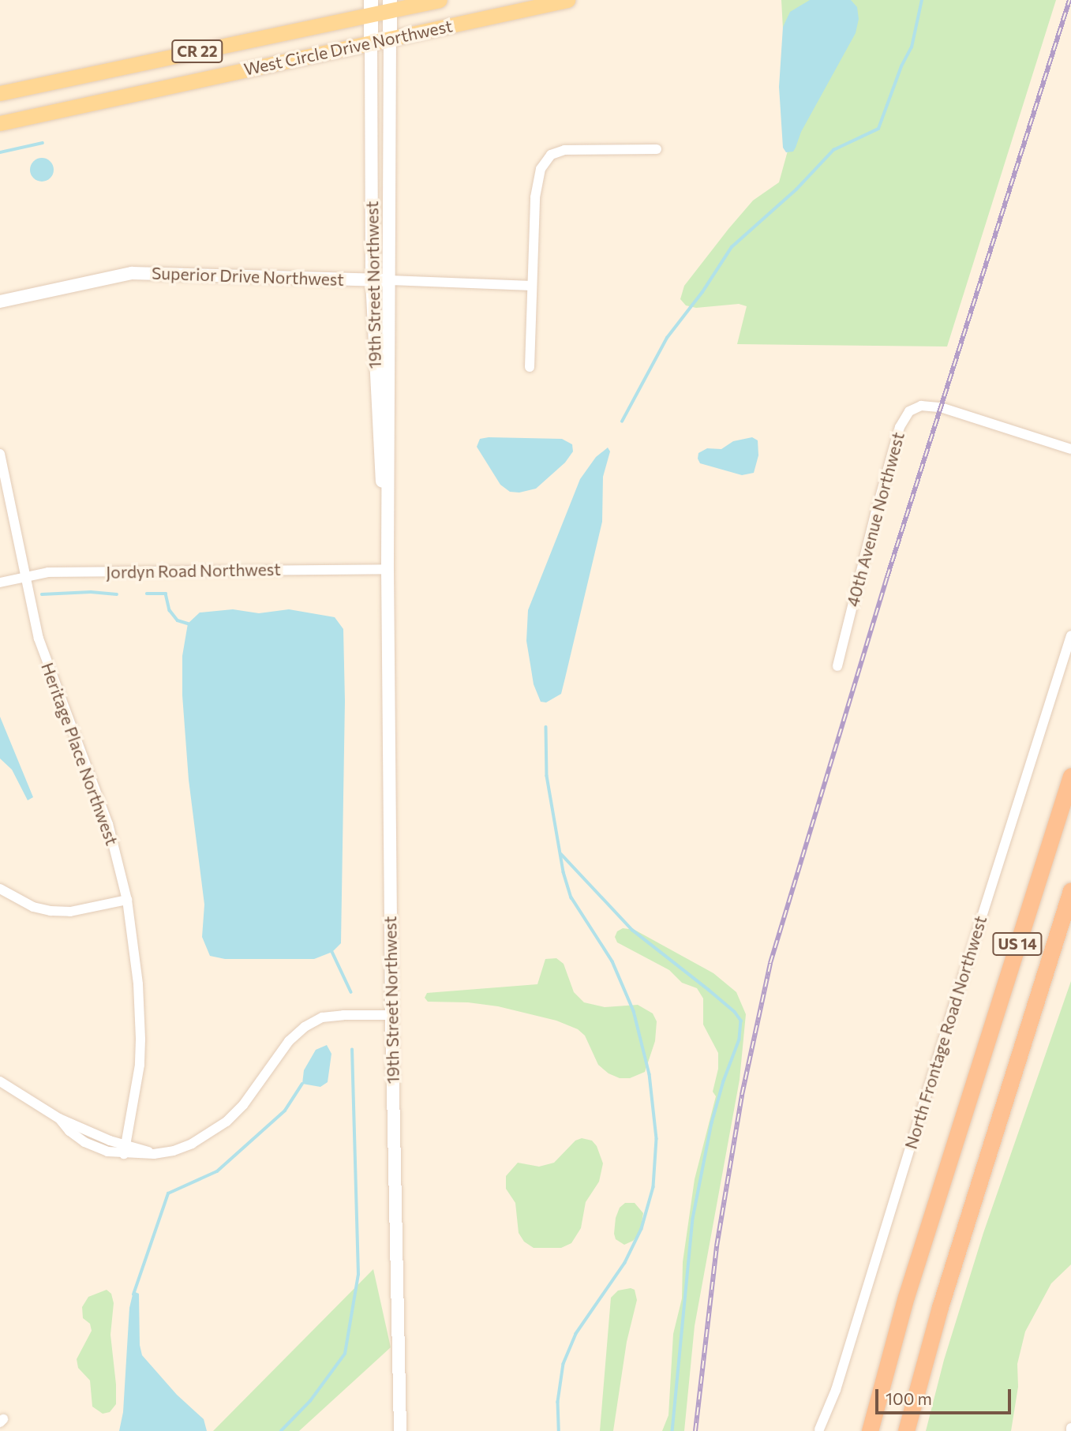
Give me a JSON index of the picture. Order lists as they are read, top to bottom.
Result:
{
  "streets": {
    "highway": ["US 14"],
    "main road": ["West Circle Drive Northwest", "CR 22", "19th Street Northwest"],
    "street": [
      "Superior Drive Northwest",
      "40th Avenue Northwest",
      "Jordyn Road Northwest",
      "Heritage Place Northwest",
      "North Frontage Road Northwest"
    ]
  },
  "crossings": [
    ["West Circle Drive Northwest", "19th Street Northwest"],
    ["Superior Drive Northwest", "19th Street Northwest"],
    ["19th Street Northwest", "Jordyn Road Northwest"],
    ["Jordyn Road Northwest", "Heritage Place Northwest"]
  ],
  "scale_bar": "100 m"
}
